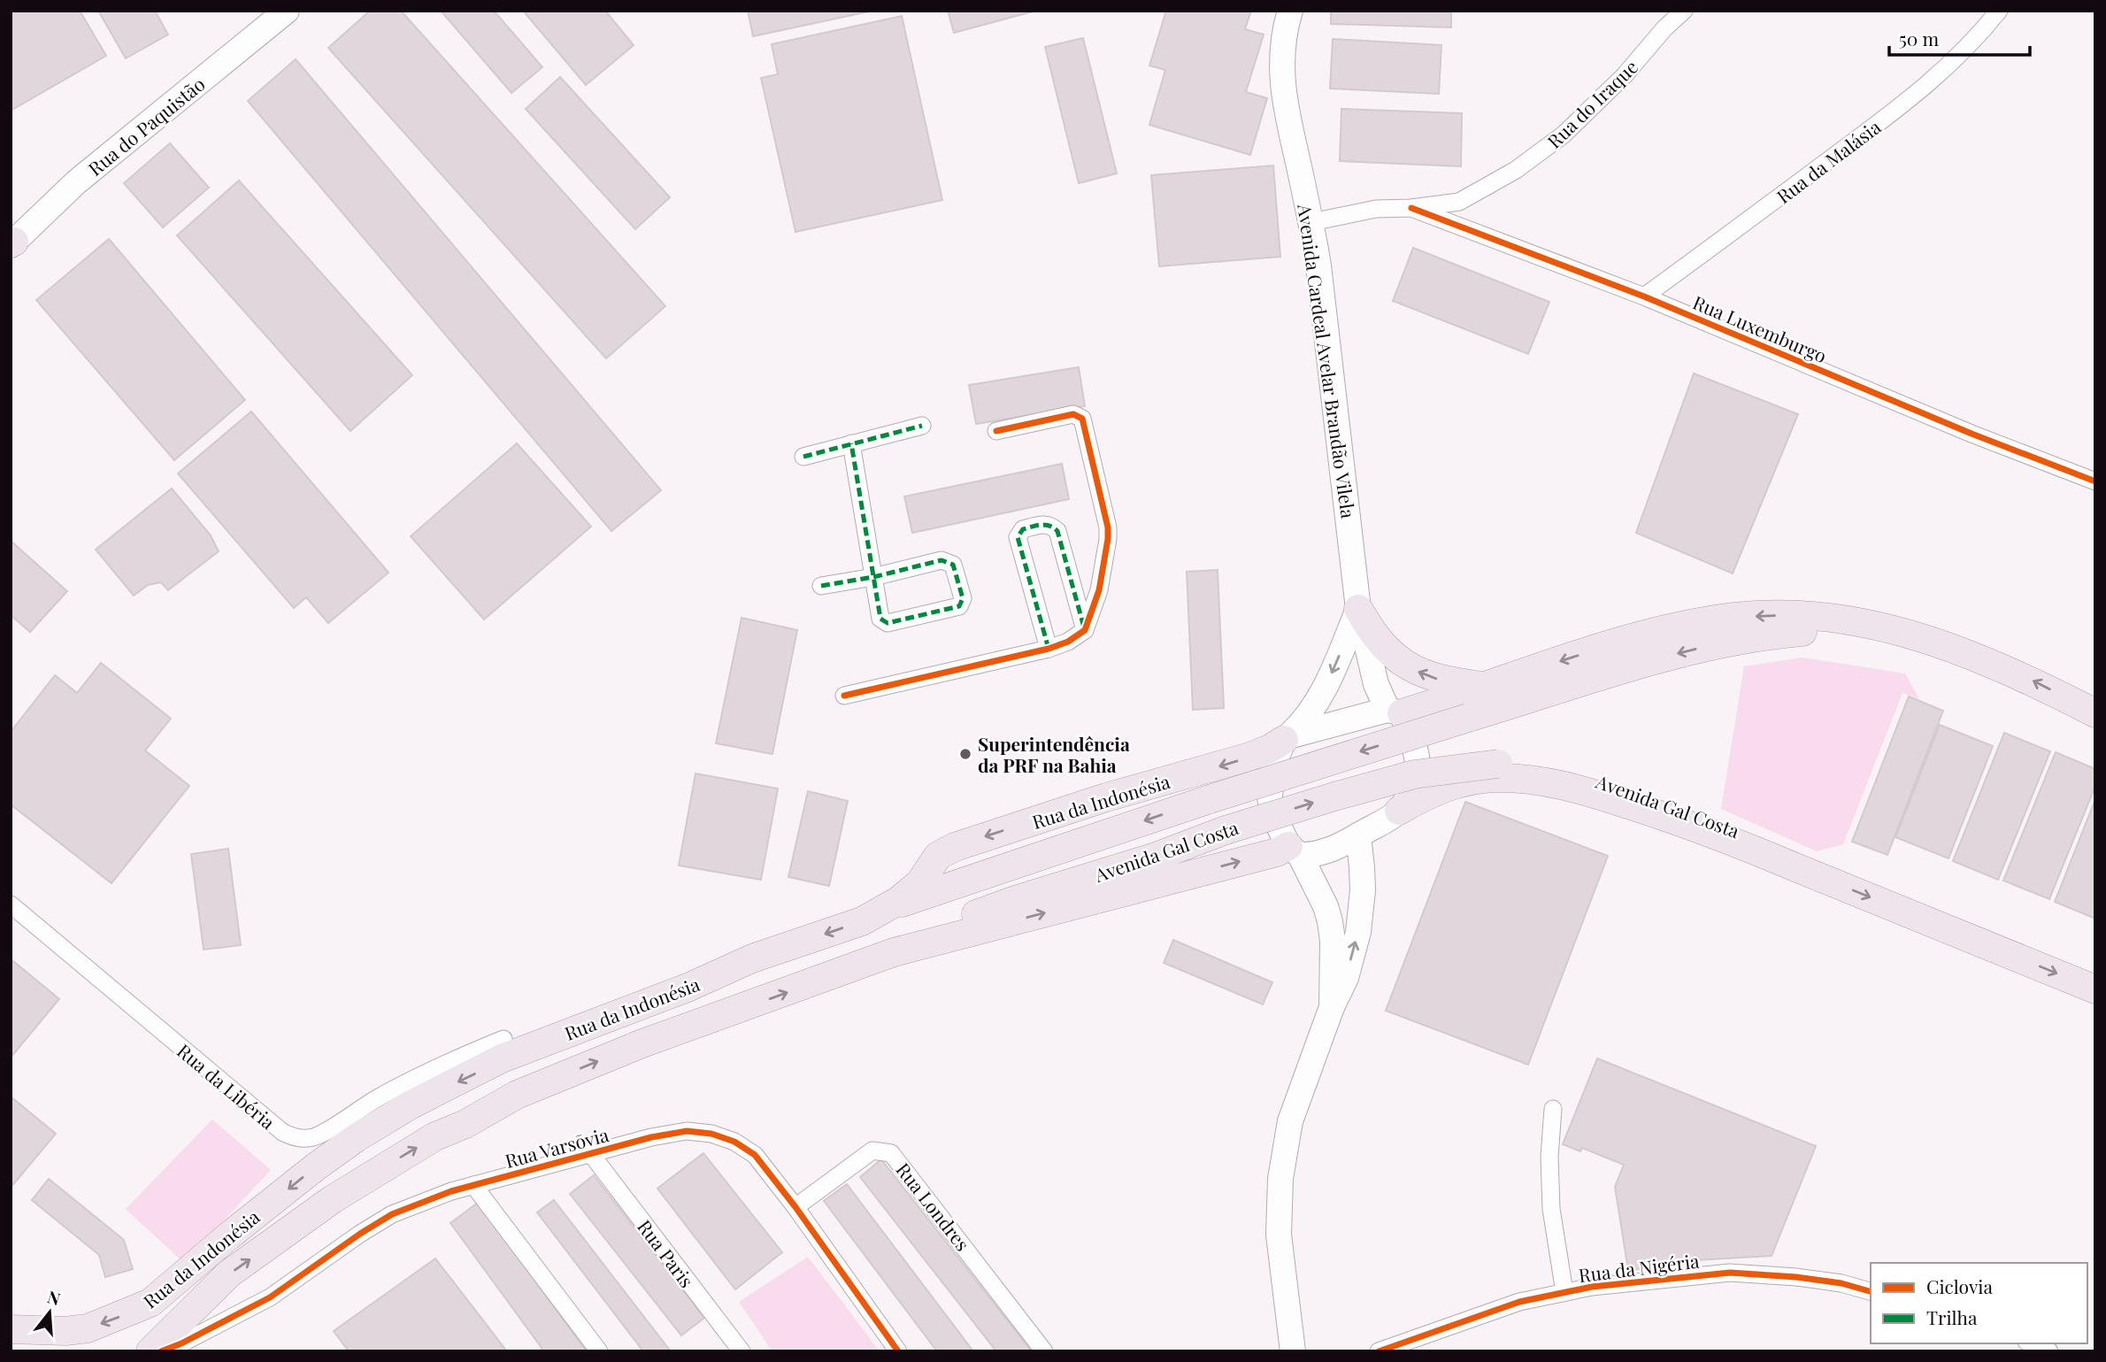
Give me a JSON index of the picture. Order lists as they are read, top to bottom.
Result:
{
  "streets": {
    "main road": [
      "Rua do Paquistão",
      "Avenida Cardeal Avelar Brandão Vilela",
      "Rua da Indonésia",
      "Avenida Gal Costa"
    ],
    "street": [
      "Rua do Iraque",
      "Rua da Malásia",
      "Rua Luxemburgo",
      "Rua da Libéria",
      "Rua Varsōvia",
      "Rua Londres",
      "Rua Paris",
      "Rua da Nigéria"
    ]
  },
  "crossings": [
    ["Rua do Iraque", "Rua Luxemburgo"],
    ["Rua do Iraque", "Avenida Cardeal Avelar Brandão Vilela"],
    ["Rua da Malásia", "Rua Luxemburgo"],
    ["Avenida Cardeal Avelar Brandão Vilela", "Rua da Indonésia"],
    ["Avenida Cardeal Avelar Brandão Vilela", "Avenida Gal Costa"],
    ["Rua da Indonésia", "Avenida Gal Costa"],
    ["Rua Varsōvia", "Rua Londres"],
    ["Rua Varsōvia", "Rua Paris"]
  ],
  "places": ["Superintendência da PRF na Bahia"],
  "legend": ["Ciclovia", "Trilha"],
  "scale_bar": "50 m",
  "north": "top"
}
